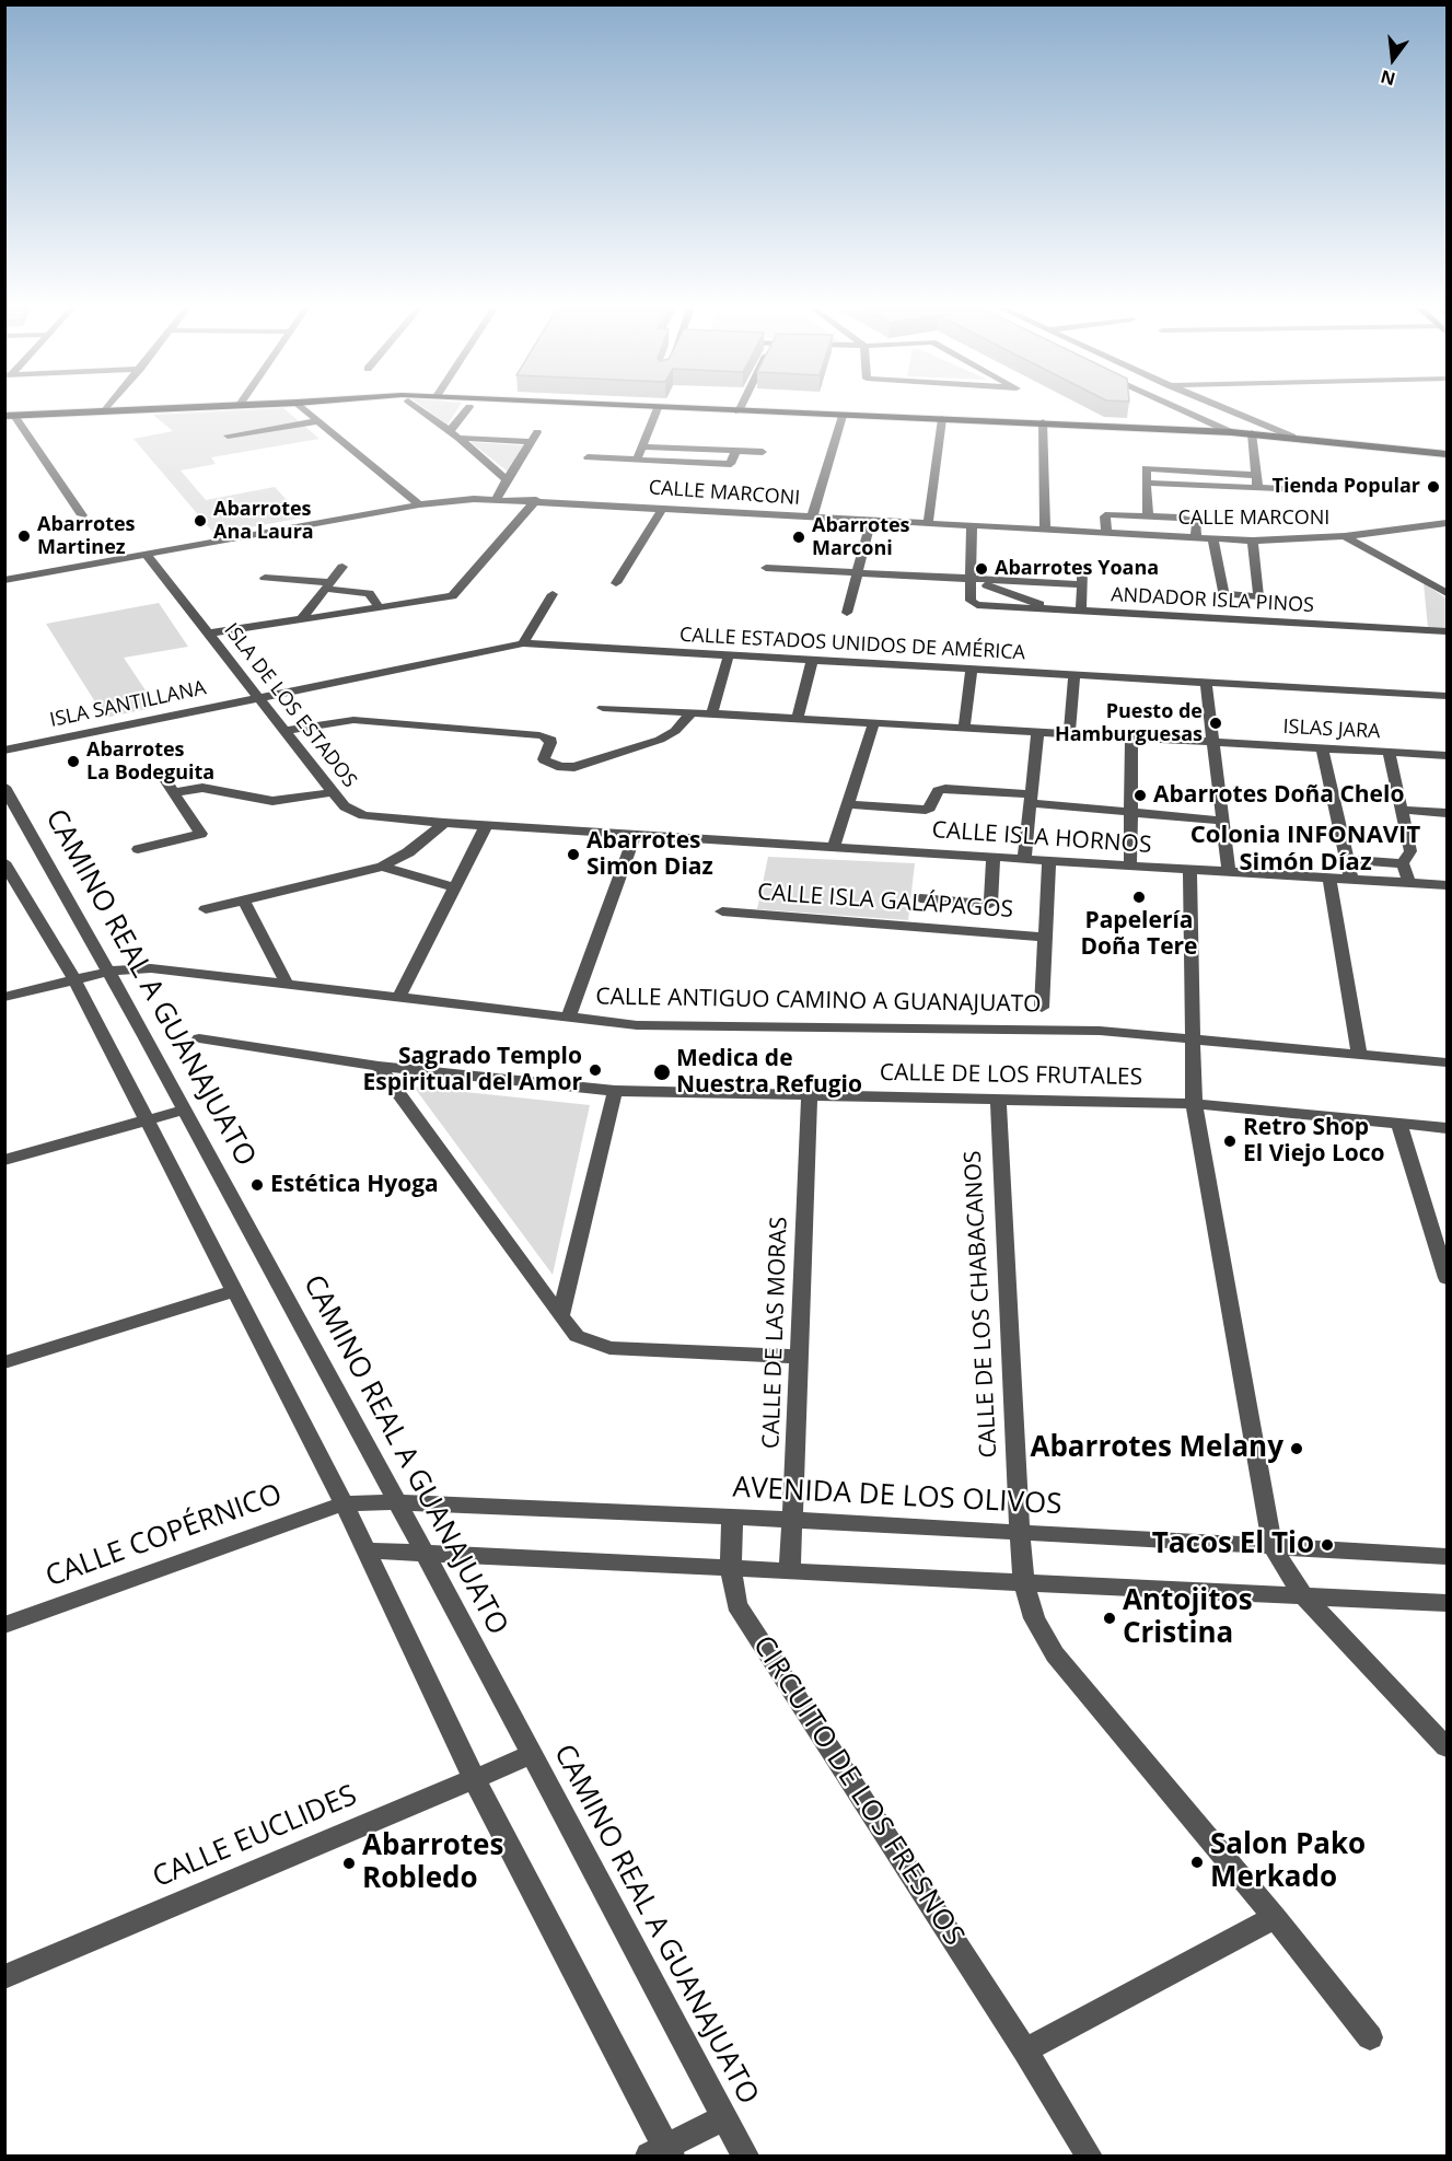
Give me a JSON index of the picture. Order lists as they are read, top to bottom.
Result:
{
  "streets": {
    "street": [
      "CALLE MARCONI",
      "ANDADOR ISLA PINOS",
      "CALLE ESTADOS UNIDOS DE AMÉRICA",
      "ISLA SANTILLANA",
      "ISLA DE LOS ESTADOS",
      "ISLAS JARA",
      "CALLE ISLA HORNOS",
      "CALLE ISLA GALÁPAGOS",
      "CAMINO REAL A GUANAJUATO",
      "CALLE ANTIGUO CAMINO A GUANAJUATO",
      "CALLE DE LOS FRUTALES",
      "CALLE DE LOS CHABACANOS",
      "CALLE DE LAS MORAS",
      "AVENIDA DE LOS OLIVOS",
      "CALLE COPÉRNICO",
      "CIRCUITO DE LOS FRESNOS",
      "CALLE EUCLIDES"
    ]
  },
  "crossings": [
    ["CALLE MARCONI", "ISLA DE LOS ESTADOS"],
    ["CALLE ESTADOS UNIDOS DE AMÉRICA", "ISLA SANTILLANA"],
    ["CALLE ESTADOS UNIDOS DE AMÉRICA", "ISLA DE LOS ESTADOS"],
    ["ISLA SANTILLANA", "ISLA DE LOS ESTADOS"],
    ["ISLA DE LOS ESTADOS", "CALLE ISLA HORNOS"],
    ["CAMINO REAL A GUANAJUATO", "CALLE ANTIGUO CAMINO A GUANAJUATO"],
    ["CAMINO REAL A GUANAJUATO", "AVENIDA DE LOS OLIVOS"],
    ["CAMINO REAL A GUANAJUATO", "CALLE EUCLIDES"],
    ["CALLE DE LOS FRUTALES", "CALLE DE LOS CHABACANOS"],
    ["CALLE DE LOS FRUTALES", "CALLE DE LAS MORAS"],
    ["CALLE DE LOS CHABACANOS", "AVENIDA DE LOS OLIVOS"],
    ["CALLE DE LAS MORAS", "AVENIDA DE LOS OLIVOS"],
    ["AVENIDA DE LOS OLIVOS", "CALLE COPÉRNICO"],
    ["AVENIDA DE LOS OLIVOS", "CIRCUITO DE LOS FRESNOS"]
  ],
  "districts": ["Colonia INFONAVIT Simón Díaz"],
  "places": [
    "Tienda Popular",
    "Abarrotes Ana Laura",
    "Abarrotes Martinez",
    "Abarrotes Marconi",
    "Abarrotes Yoana",
    "Puesto de Hamburguesas",
    "Abarrotes La Bodeguita",
    "Abarrotes Doña Chelo",
    "Abarrotes Simon Diaz",
    "Papelería Doña Tere",
    "Sagrado Templo Espiritual del Amor",
    "Medica de Nuestra Refugio",
    "Retro Shop El Viejo Loco",
    "Estética Hyoga",
    "Abarrotes Melany",
    "Tacos El Tio",
    "Antojitos Cristina",
    "Salon Pako Merkado",
    "Abarrotes Robledo"
  ],
  "north": "bottom"
}
